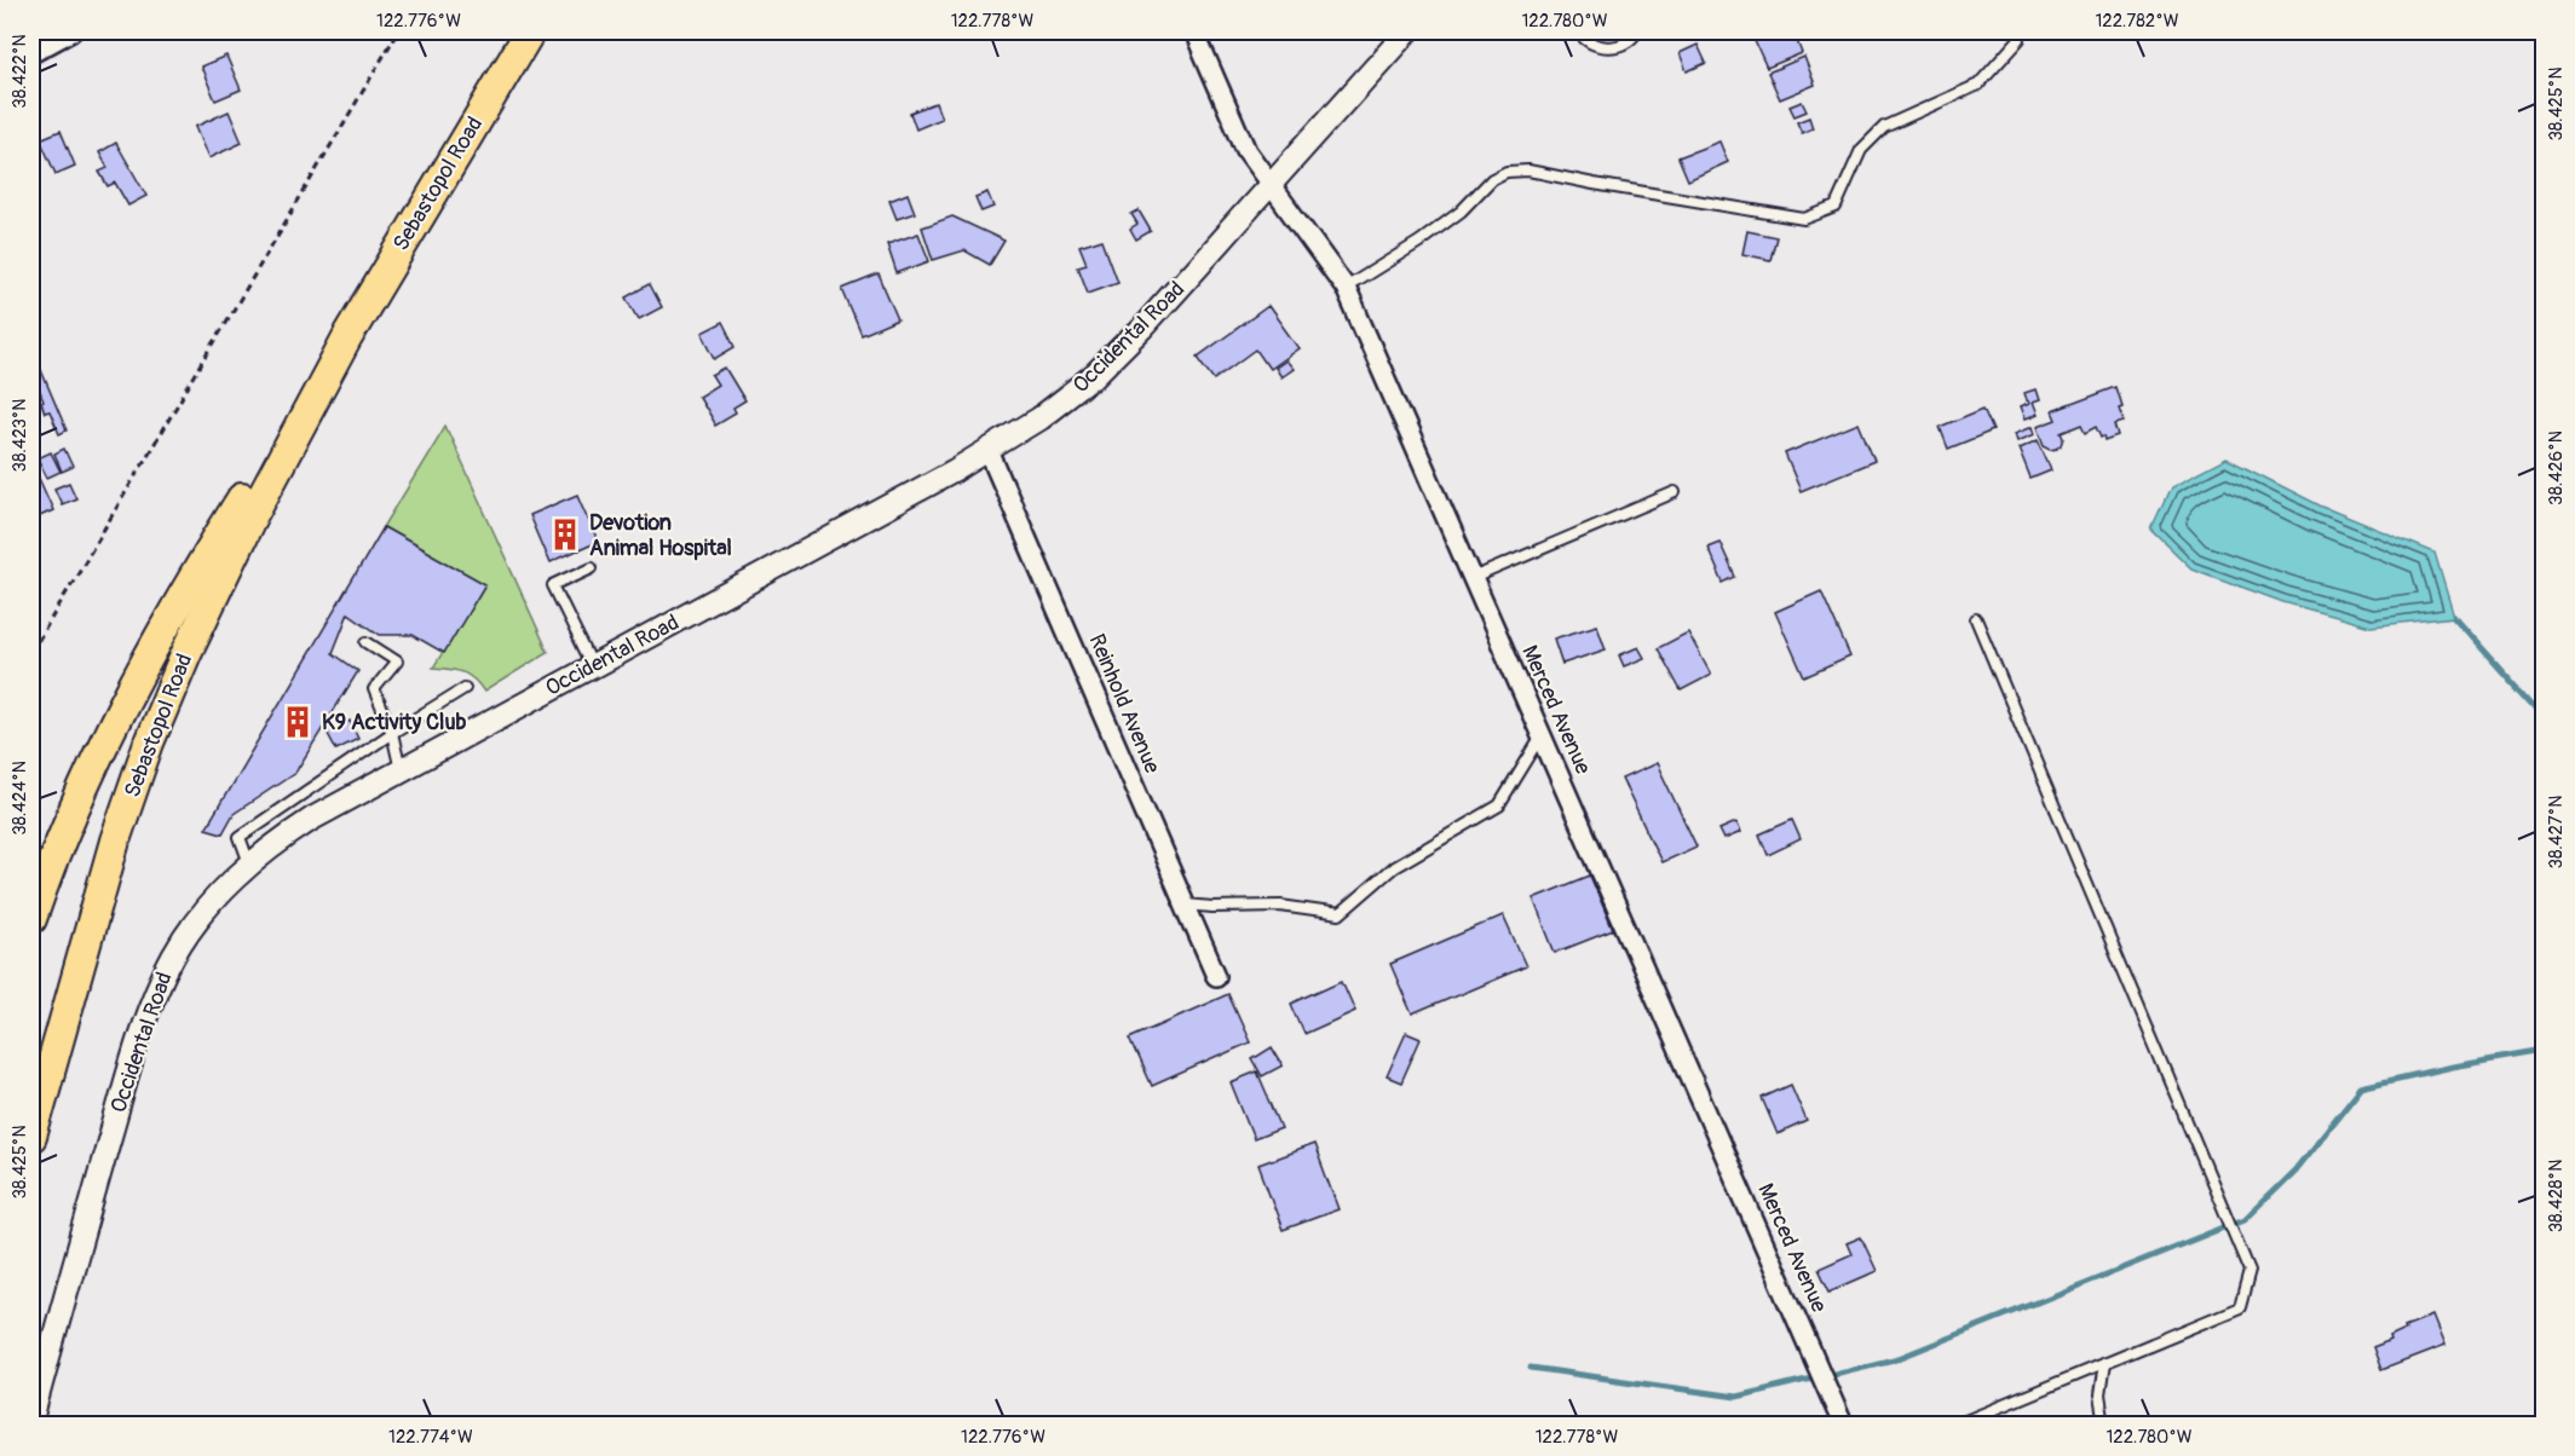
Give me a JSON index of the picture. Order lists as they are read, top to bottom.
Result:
{
  "streets": {
    "main road": ["Sebastopol Road"],
    "street": ["Occidental Road", "Reinhold Avenue", "Merced Avenue"]
  },
  "crossings": [
    ["Occidental Road", "Reinhold Avenue"],
    ["Occidental Road", "Merced Avenue"]
  ],
  "places": {
    "building": ["Devotion Animal Hospital", "K9 Activity Club"]
  },
  "coordinates": [
    "122.776°W",
    "122.778°W",
    "122.780°W",
    "122.782°W",
    "38.422°N",
    "38.425°N",
    "38.423°N",
    "38.426°N",
    "38.424°N",
    "38.427°N",
    "38.428°N",
    "122.774°W"
  ]
}
